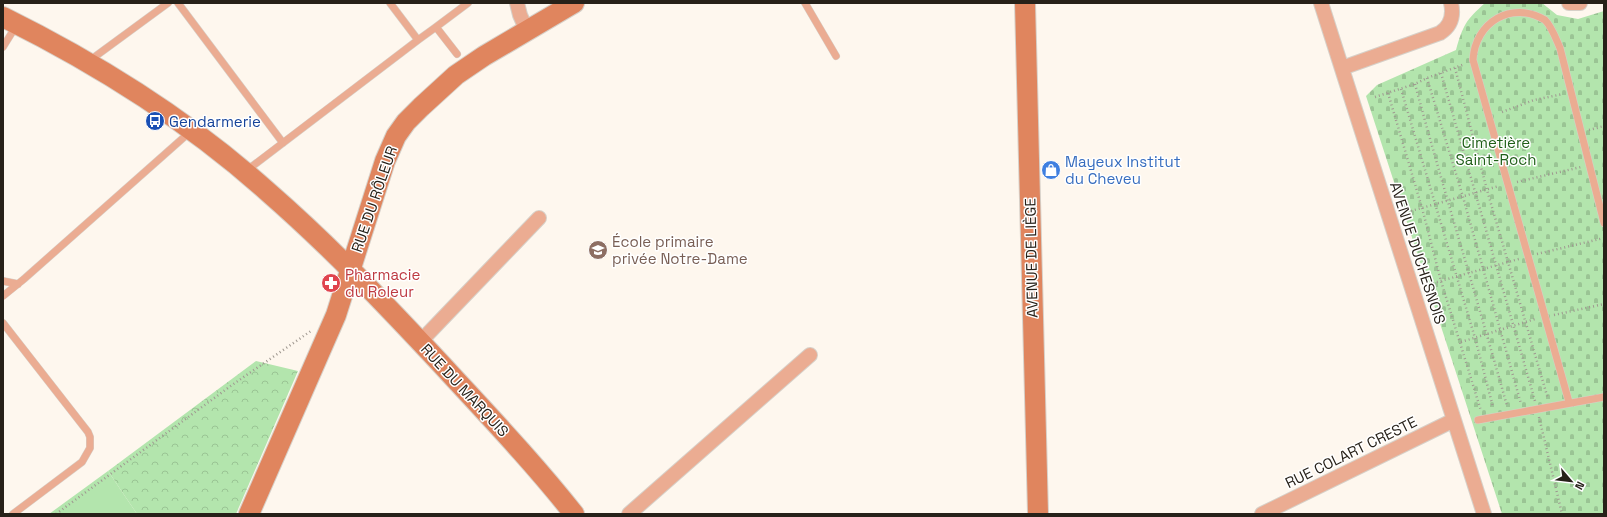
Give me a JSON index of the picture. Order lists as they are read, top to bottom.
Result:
{
  "streets": {
    "main road": ["RUE DU RÔLEUR", "AVENUE DE LIÈGE", "RUE DU MARQUIS"],
    "street": ["AVENUE DUCHESNOIS", "RUE COLART CRESTE"]
  },
  "crossings": [
    ["RUE DU RÔLEUR", "RUE DU MARQUIS"],
    ["AVENUE DUCHESNOIS", "RUE COLART CRESTE"]
  ],
  "parks": ["Cimetière Saint-Roch"],
  "places": {
    "bus stop": ["Gendarmerie"],
    "shop": ["Mayeux Institut du Cheveu"],
    "school or university": ["École primaire privée Notre-Dame"],
    "pharmacy": ["Pharmacie du Roleur"]
  },
  "north": "bottom right"
}
